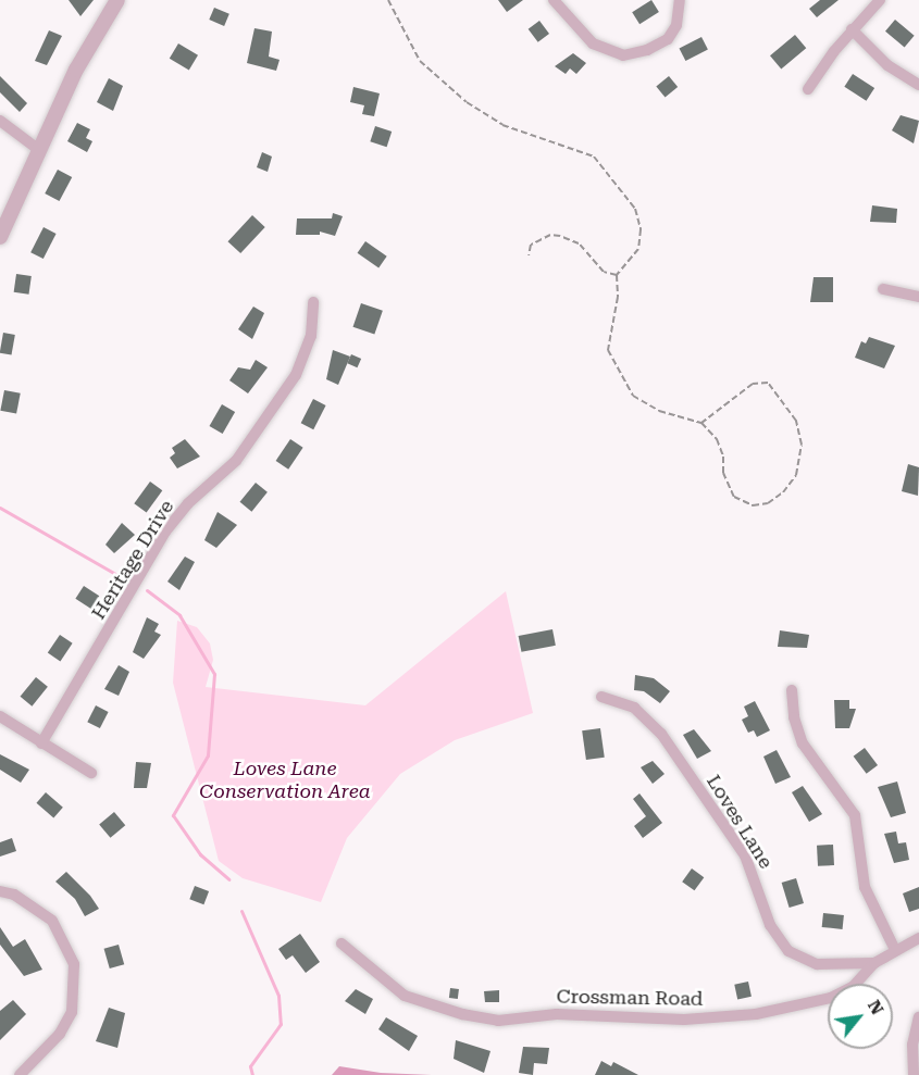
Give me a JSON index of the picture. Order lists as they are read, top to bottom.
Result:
{
  "streets": {
    "street": ["Heritage Drive", "Loves Lane", "Crossman Road"]
  },
  "crossings": [
    ["Loves Lane", "Crossman Road"]
  ],
  "parks": ["Loves Lane Conservation Area"],
  "north": "top right"
}
